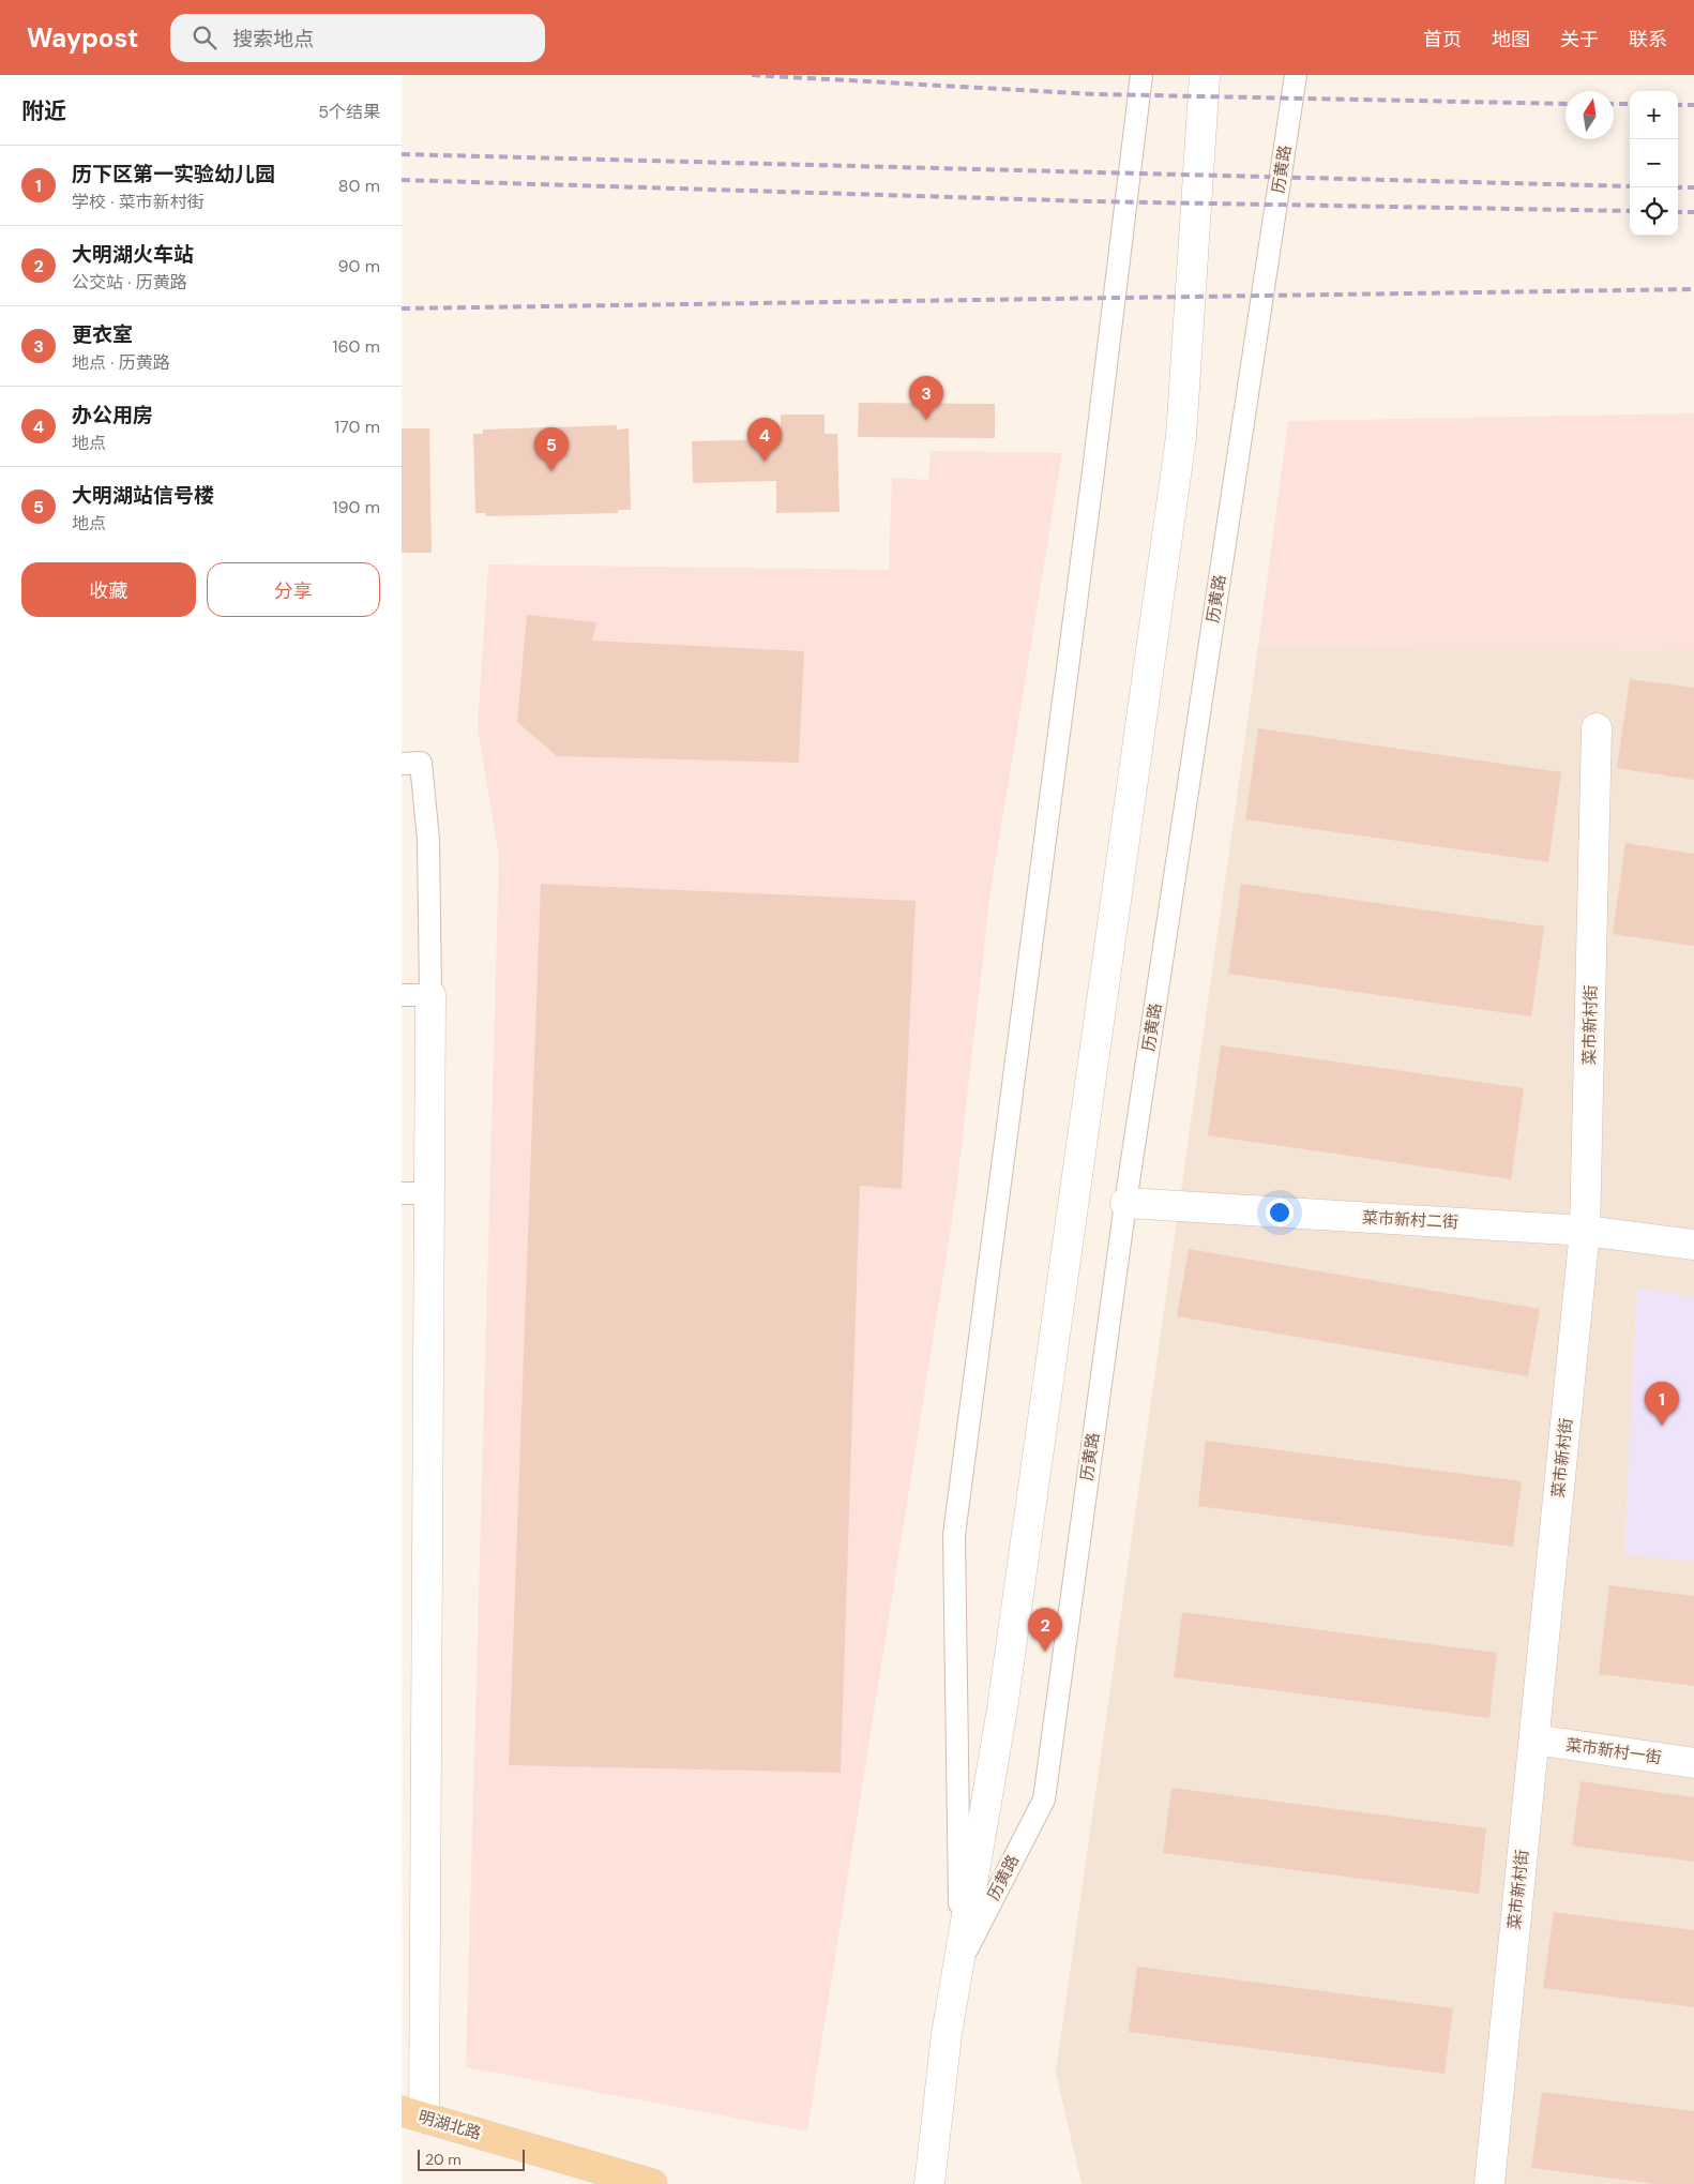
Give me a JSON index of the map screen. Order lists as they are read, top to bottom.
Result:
{
  "streets": {
    "main road": ["明湖北路"],
    "street": [
      "历黄路",
      "菜市新村街",
      "菜市新村二街",
      "菜市新村一街"
    ]
  },
  "crossings": [
    ["历黄路", "菜市新村二街"],
    ["菜市新村街", "菜市新村二街"],
    ["菜市新村街", "菜市新村一街"]
  ],
  "scale_bar": "20 m",
  "north": "top",
  "page": {
    "header": "Waypost",
    "search": "搜索地点",
    "nav": [
      "首页",
      "地图",
      "关于",
      "联系"
    ],
    "heading": ["附近", "5个结果"],
    "map_buttons": ["+", "−"],
    "list": [
      {
        "mark": "1",
        "name": "历下区第一实验幼儿园",
        "note": "学校 · 菜市新村街",
        "value": "80 m"
      },
      {
        "mark": "2",
        "name": "大明湖火车站",
        "note": "公交站 · 历黄路",
        "value": "90 m"
      },
      {
        "mark": "3",
        "name": "更衣室",
        "note": "地点 · 历黄路",
        "value": "160 m"
      },
      {
        "mark": "4",
        "name": "办公用房",
        "note": "地点",
        "value": "170 m"
      },
      {
        "mark": "5",
        "name": "大明湖站信号楼",
        "note": "地点",
        "value": "190 m"
      }
    ],
    "pins": [
      "3",
      "4",
      "5",
      "1",
      "2"
    ],
    "buttons": ["收藏", "分享"],
    "scale": "20 m"
  }
}
